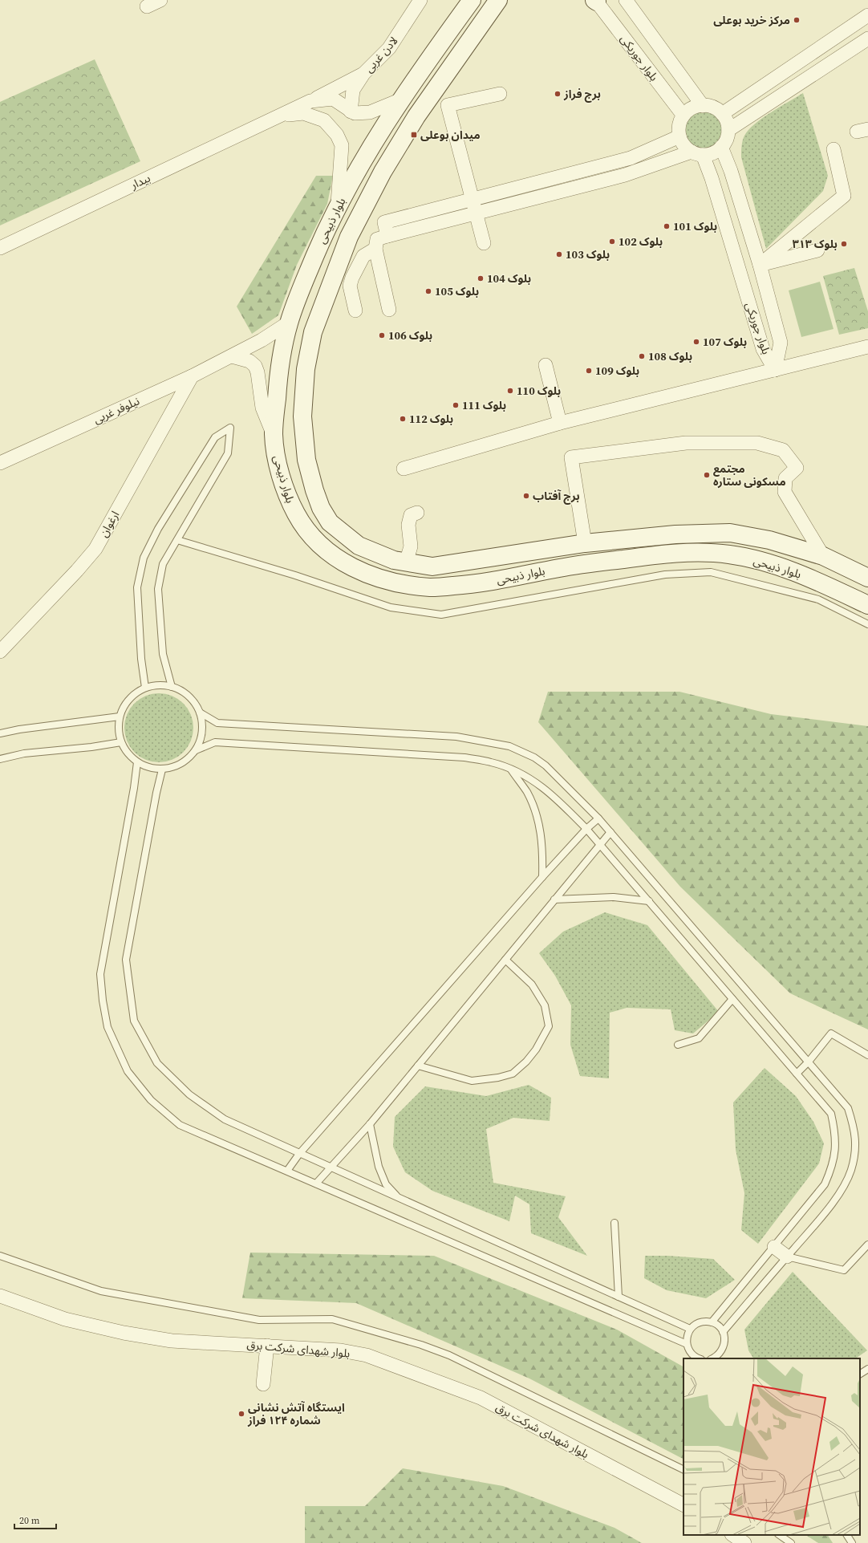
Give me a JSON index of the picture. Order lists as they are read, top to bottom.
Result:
{
  "streets": {
    "main road": ["بلوار ذبیحی"],
    "street": [
      "لادن غربی",
      "بلوار جوریکی",
      "بیدار",
      "نیلوفر غربی",
      "ارغوان",
      "بلوار شهدای شرکت برق"
    ]
  },
  "crossings": [
    ["لادن غربی", "بیدار"],
    ["بلوار ذبیحی", "نیلوفر غربی"],
    ["نیلوفر غربی", "ارغوان"]
  ],
  "places": {
    "other": [
      "مرکز خرید بوعلی",
      "برج فراز",
      "بلوک 101",
      "بلوک 102",
      "بلوک ۳۱۳",
      "بلوک 103",
      "بلوک 104",
      "بلوک 105",
      "بلوک 106",
      "بلوک 107",
      "بلوک 108",
      "بلوک 109",
      "بلوک 110",
      "بلوک 111",
      "بلوک 112",
      "مجتمع مسکونی ستاره",
      "برج آفتاب",
      "ایستگاه آتش نشانی شماره ۱۲۴ فراز"
    ],
    "transit": ["میدان بوعلی"]
  },
  "scale_bar": "20 m"
}
